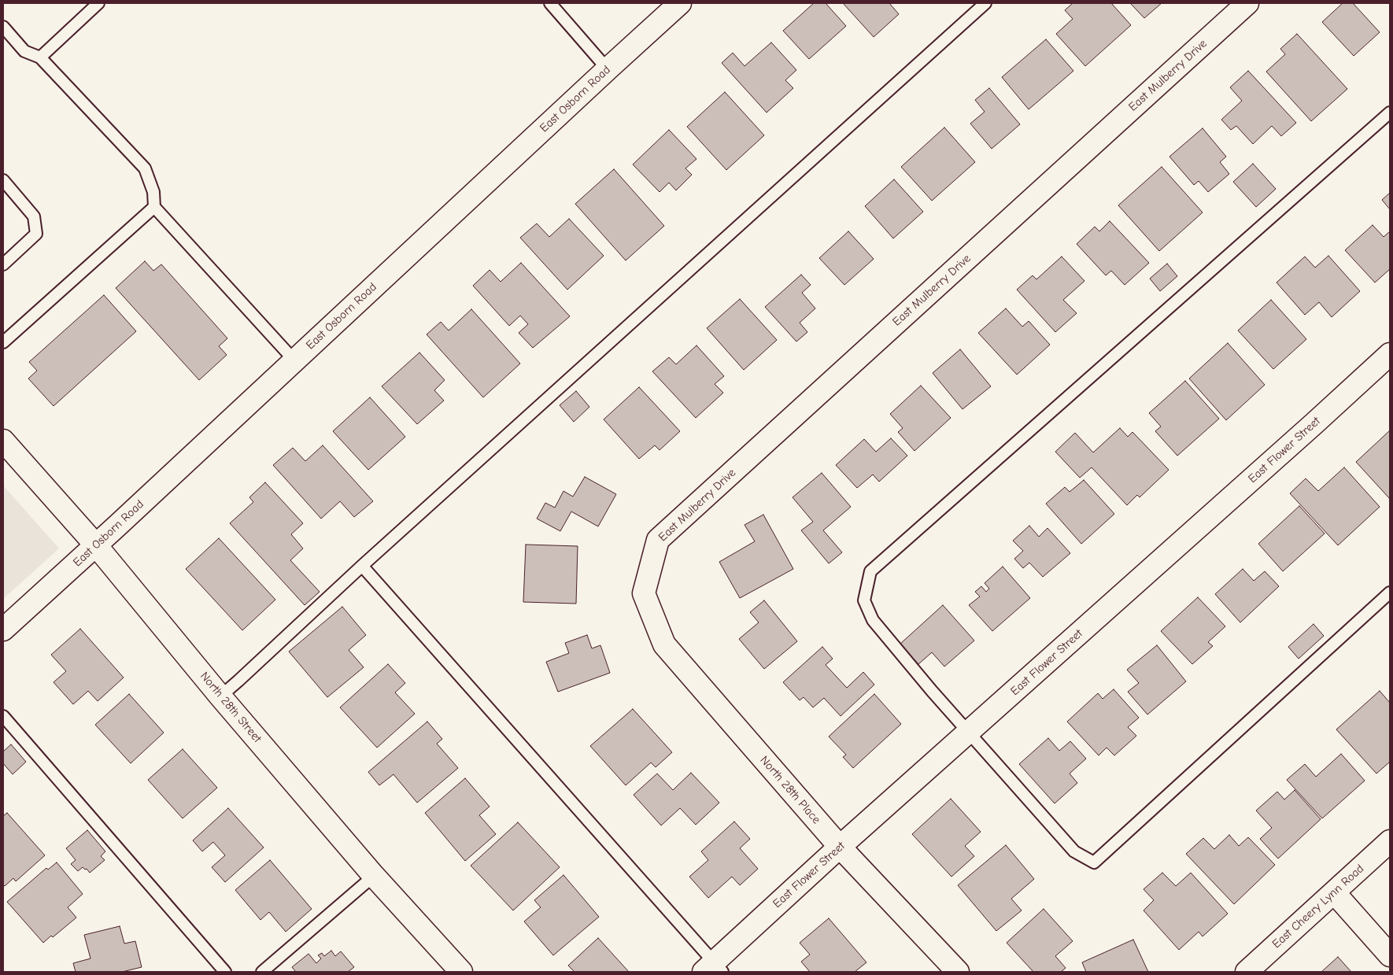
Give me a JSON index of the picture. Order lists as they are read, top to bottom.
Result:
{
  "streets": {
    "street": [
      "East Mulberry Drive",
      "East Osborn Road",
      "East Flower Street",
      "North 28th Street",
      "North 28th Place",
      "East Cheery Lynn Road"
    ]
  },
  "crossings": [
    ["East Mulberry Drive", "North 28th Place"],
    ["East Osborn Road", "North 28th Street"],
    ["East Flower Street", "North 28th Place"]
  ]
}
